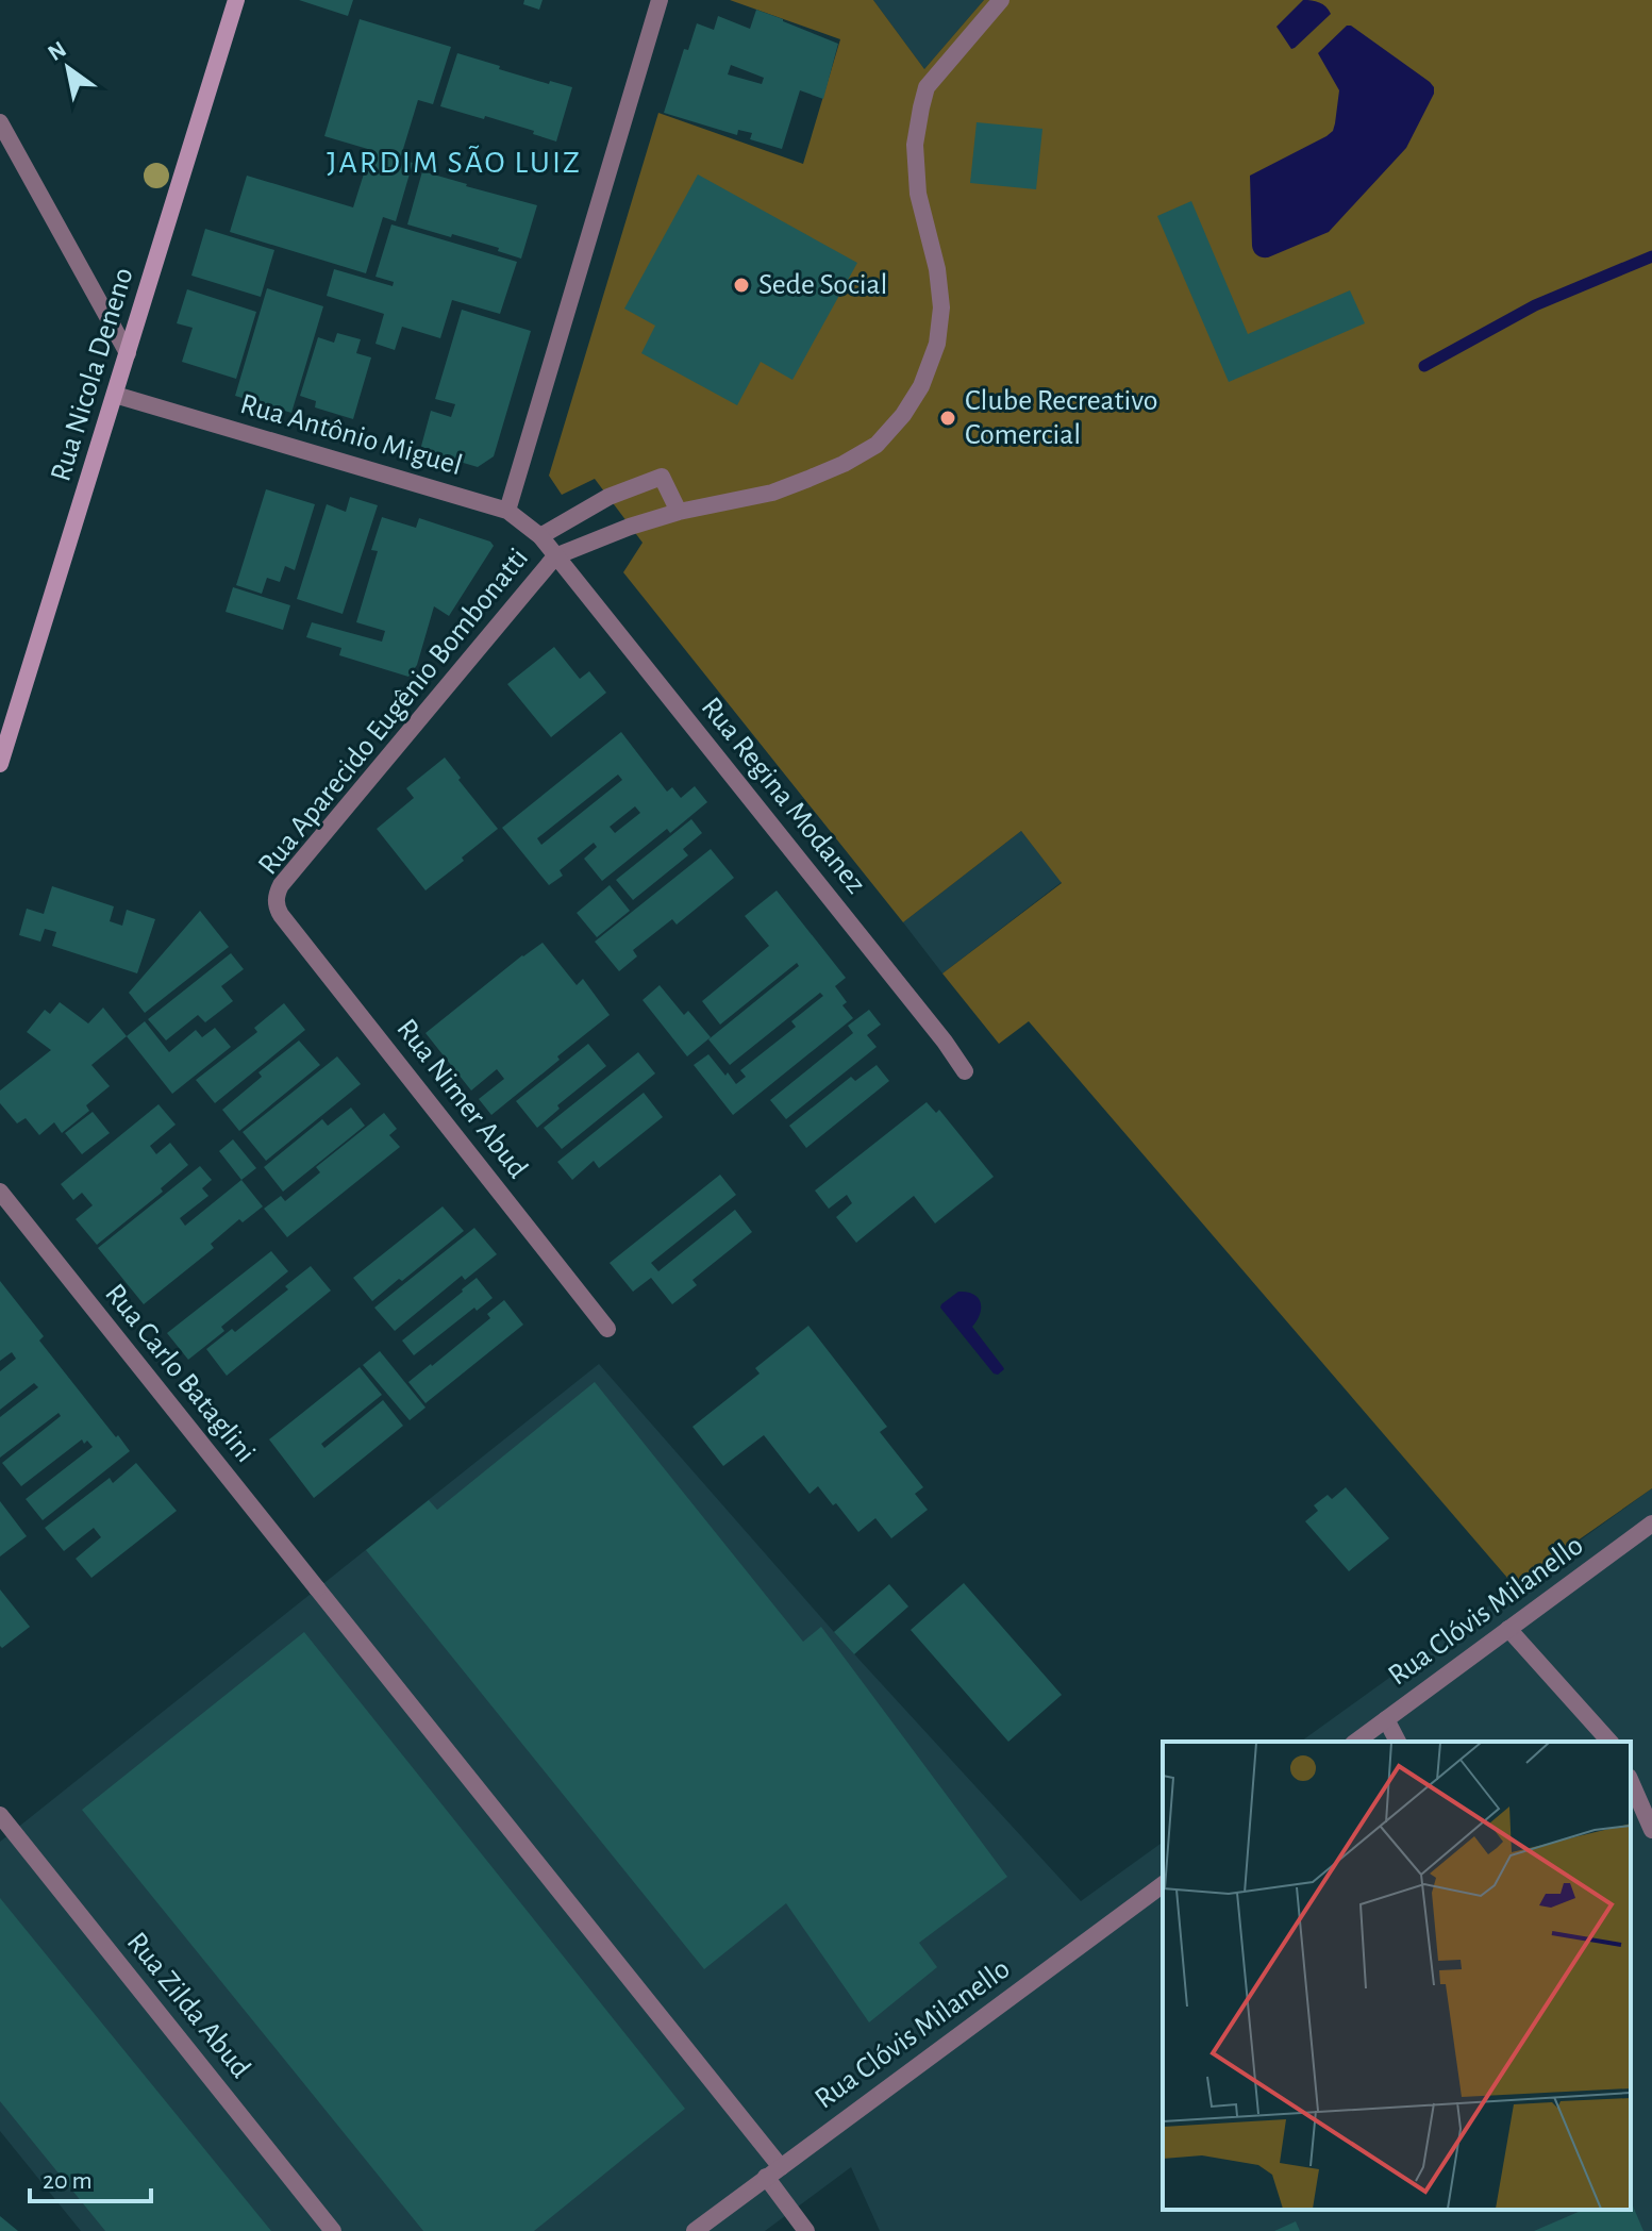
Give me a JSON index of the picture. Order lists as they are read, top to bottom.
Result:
{
  "streets": {
    "street": [
      "Rua Nicola Deneno",
      "Rua Antônio Miguel",
      "Rua Aparecido Eugênio Bombonatti",
      "Rua Regina Modanez",
      "Rua Nimer Abud",
      "Rua Carlo Bataglini",
      "Rua Clóvis Milanello",
      "Rua Zilda Abud"
    ]
  },
  "crossings": [
    ["Rua Nicola Deneno", "Rua Antônio Miguel"],
    ["Rua Antônio Miguel", "Rua Aparecido Eugênio Bombonatti"],
    ["Rua Antônio Miguel", "Rua Regina Modanez"],
    ["Rua Aparecido Eugênio Bombonatti", "Rua Regina Modanez"],
    ["Rua Aparecido Eugênio Bombonatti", "Rua Nimer Abud"],
    ["Rua Carlo Bataglini", "Rua Clóvis Milanello"]
  ],
  "districts": ["JARDIM SÃO LUIZ"],
  "places": ["Sede Social", "Clube Recreativo Comercial"],
  "scale_bar": "20 m",
  "north": "top left"
}
